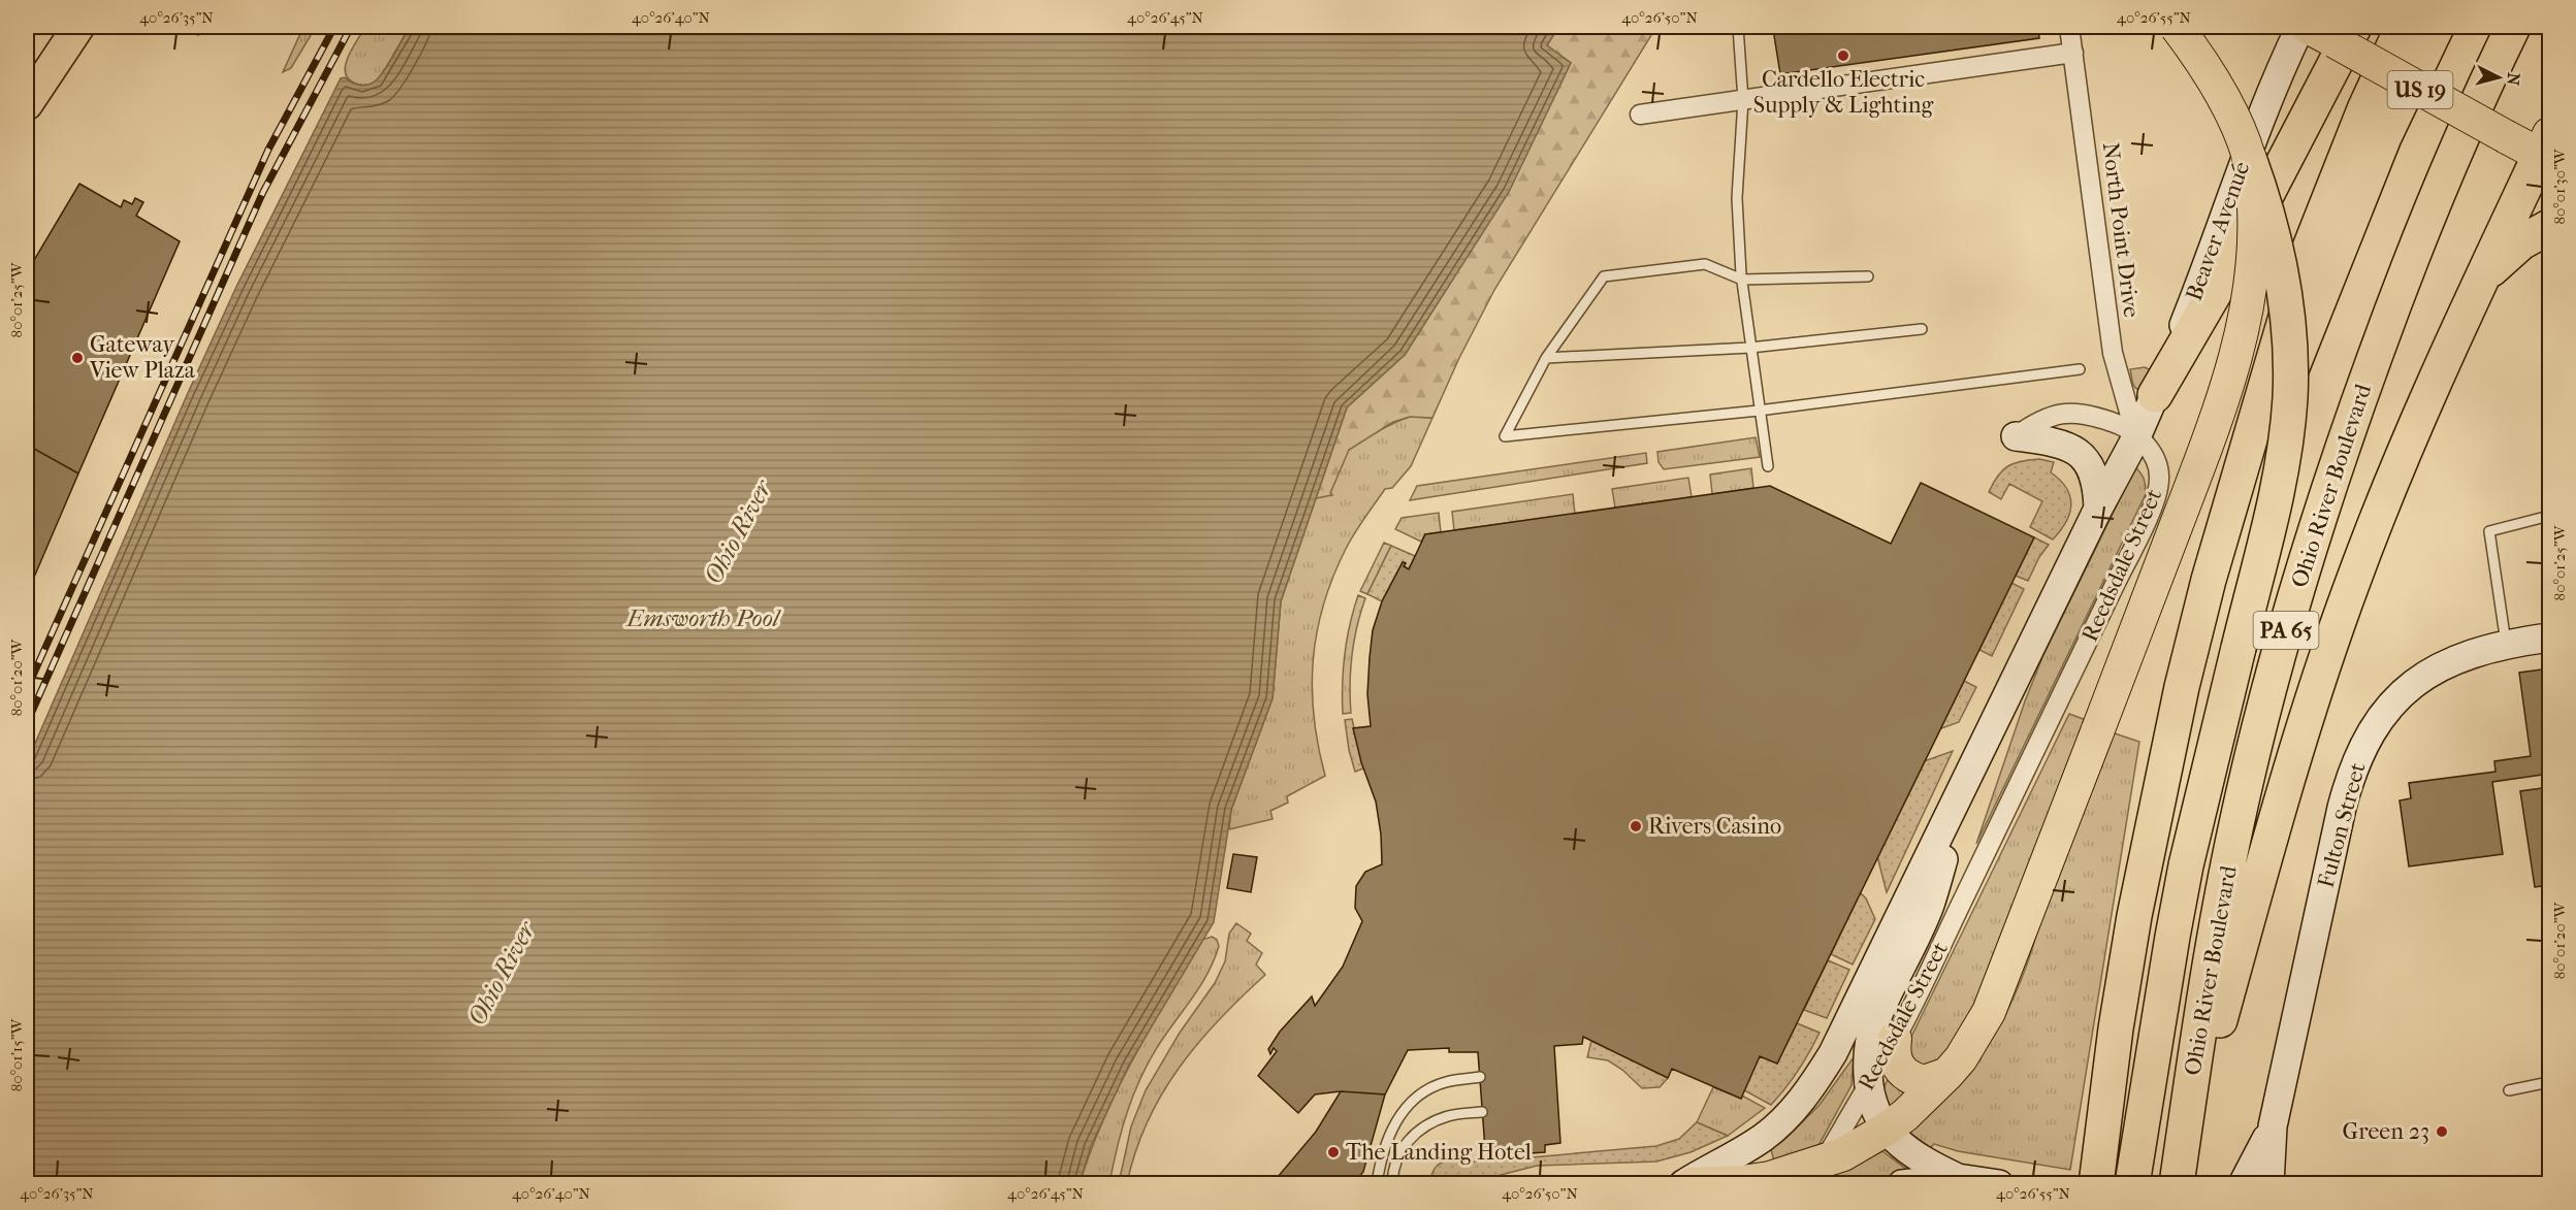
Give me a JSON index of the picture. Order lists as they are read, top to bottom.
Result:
{
  "streets": {
    "highway": ["US 19", "Ohio River Boulevard", "PA 65"],
    "main road": ["Beaver Avenue", "Reedsdale Street", "Fulton Street"],
    "street": ["North Point Drive"]
  },
  "crossings": [
    ["North Point Drive", "Beaver Avenue"],
    ["North Point Drive", "Reedsdale Street"],
    ["Beaver Avenue", "Reedsdale Street"]
  ],
  "water": ["Ohio River", "Emsworth Pool"],
  "places": [
    "Cardello Electric Supply & Lighting",
    "Gateway View Plaza",
    "Rivers Casino",
    "Green 23",
    "The Landing Hotel"
  ],
  "north": "right",
  "coordinates": [
    "40°26'35\"N",
    "40°26'40\"N",
    "40°26'45\"N",
    "40°26'50\"N",
    "40°26'55\"N",
    "80°01'30\"W",
    "80°01'25\"W",
    "80°01'20\"W",
    "80°01'15\"W"
  ]
}
